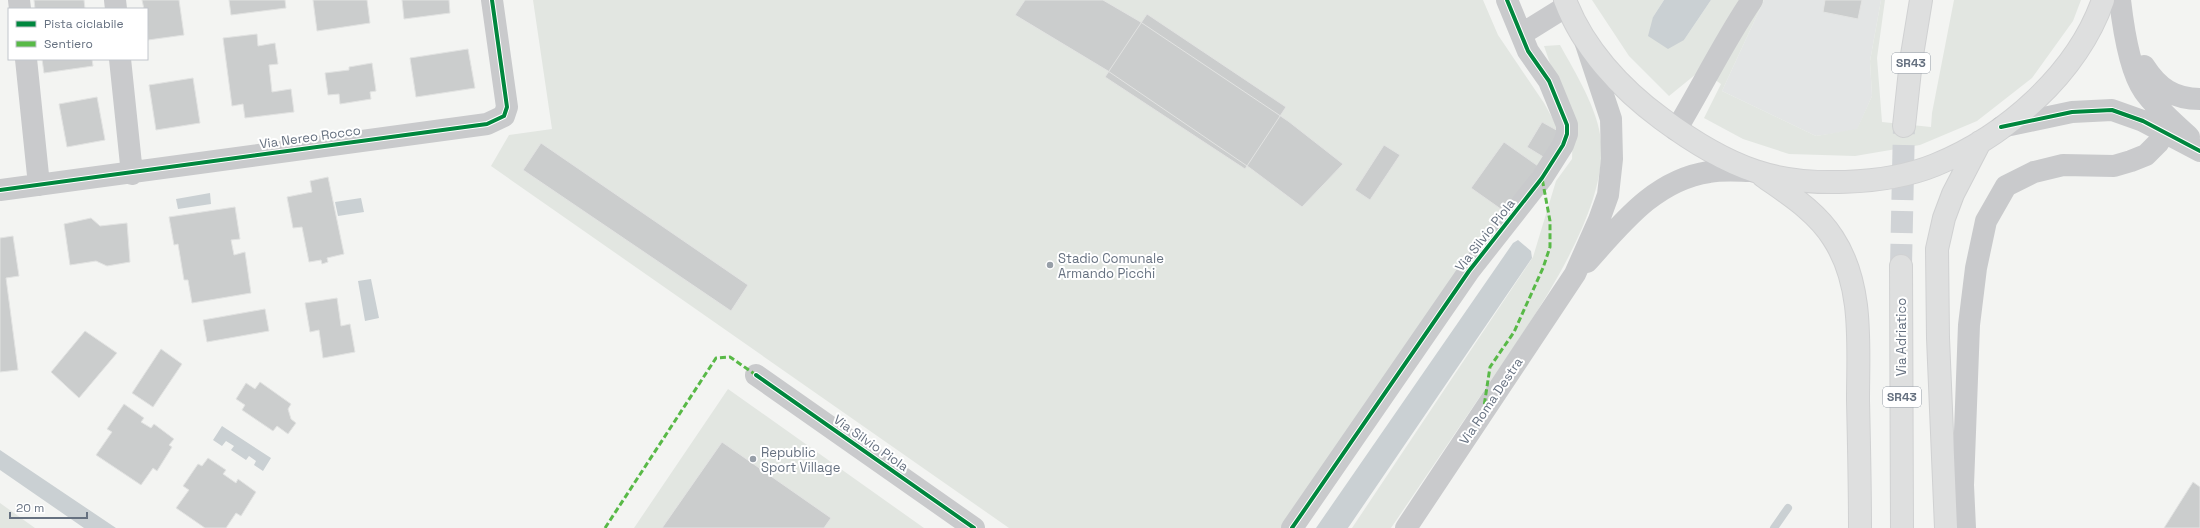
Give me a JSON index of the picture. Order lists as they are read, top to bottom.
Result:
{
  "streets": {
    "main road": ["SR43", "Via Adriatico"],
    "street": ["Via Nereo Rocco", "Via Silvio Piola", "Via Roma Destra"]
  },
  "places": ["Stadio Comunale Armando Picchi", "Republic Sport Village"],
  "legend": ["Pista ciclabile", "Sentiero"],
  "scale_bar": "20 m"
}
